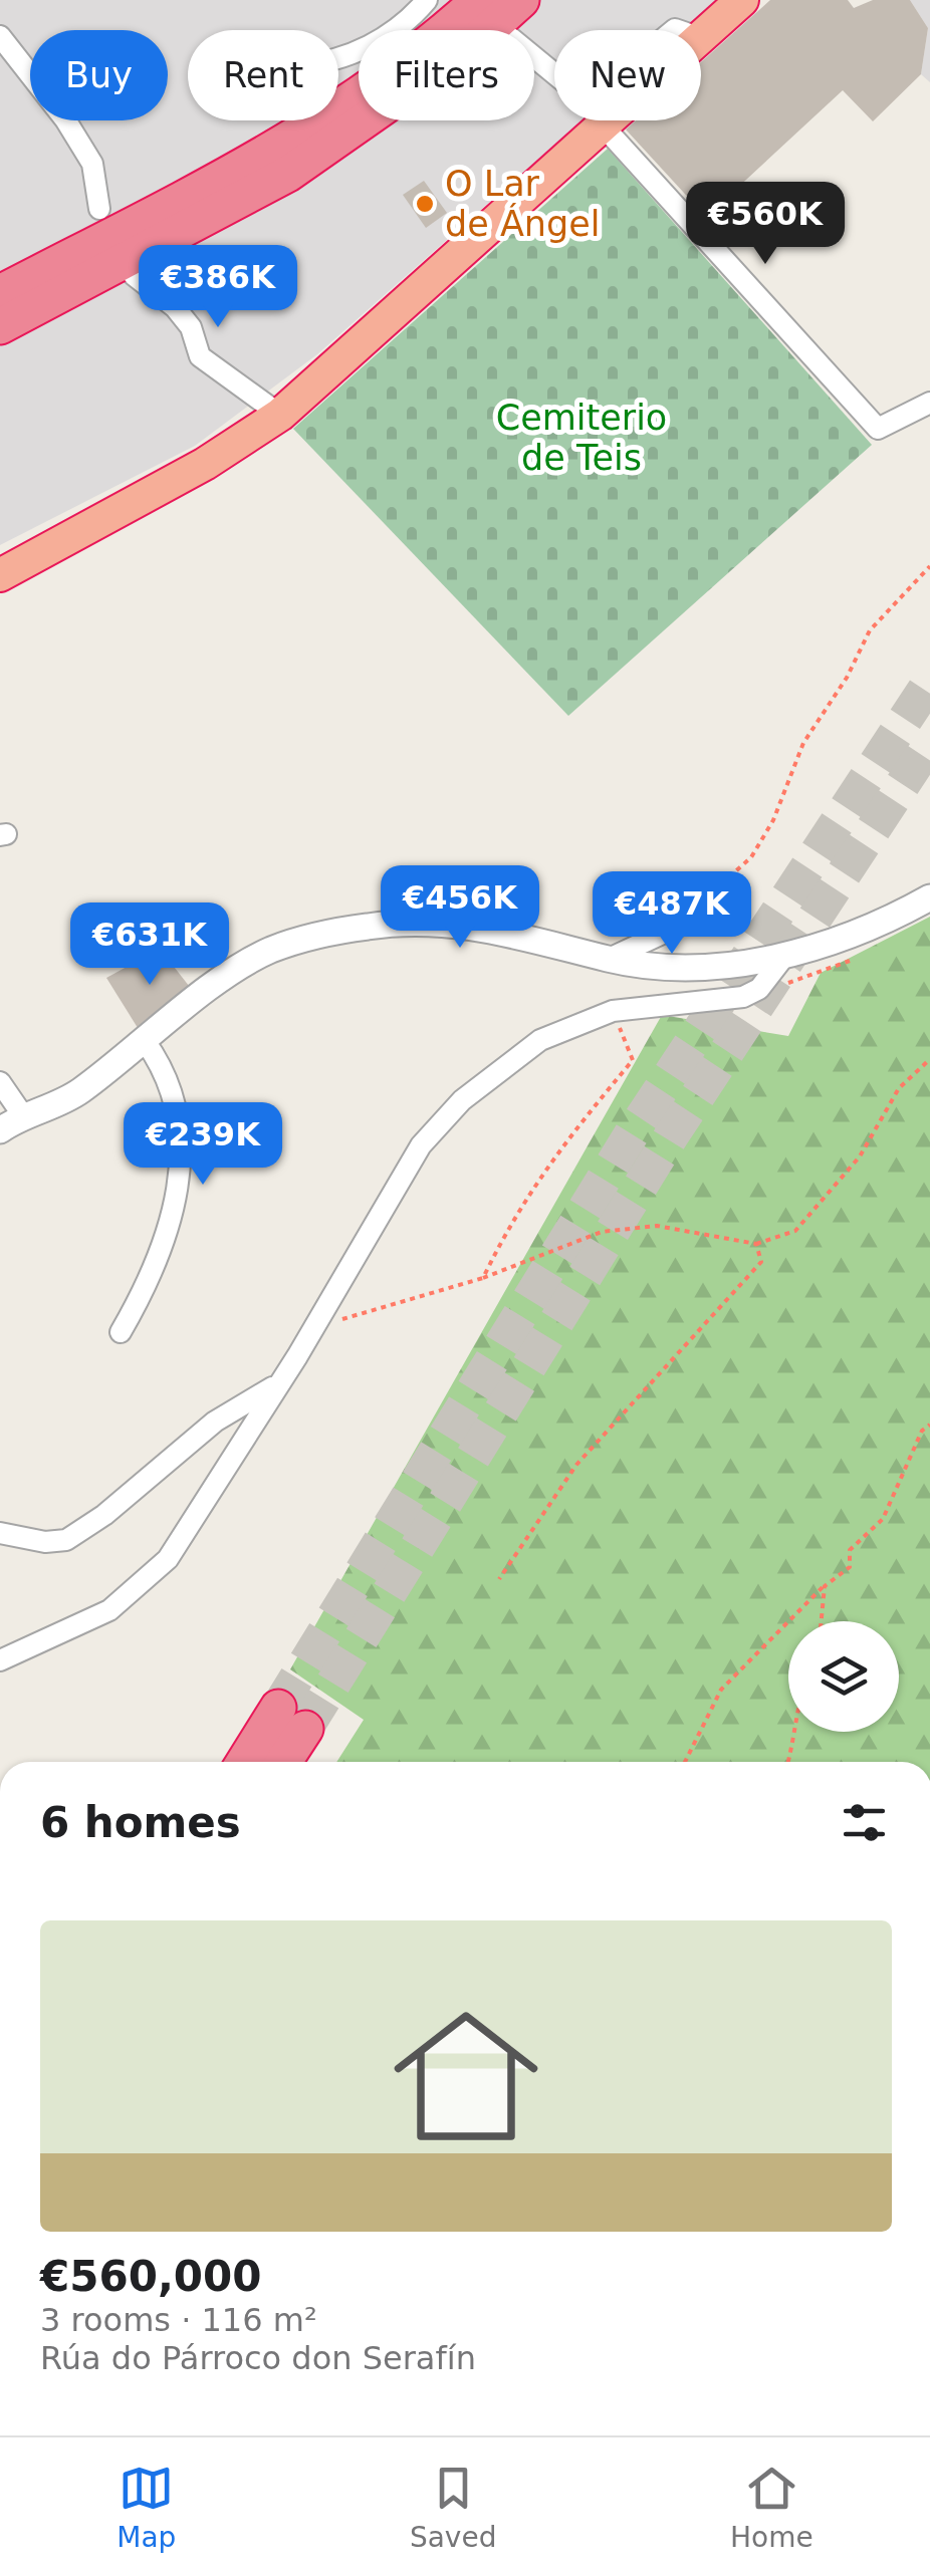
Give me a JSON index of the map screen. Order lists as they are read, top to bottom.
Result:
{
  "parks": ["Cemiterio de Teis"],
  "places": ["O Lar de Ángel"],
  "page": {
    "chip": [
      "Buy",
      "Rent",
      "Filters",
      "New"
    ],
    "price": [
      "€560K",
      "€386K",
      "€456K",
      "€487K",
      "€631K",
      "€239K"
    ],
    "heading": "6 homes",
    "list": [
      {
        "name": "€560,000",
        "note": "3 rooms · 116 m² · Rúa do Párroco don Serafín"
      }
    ],
    "tabs": ["Map", "Saved", "Home"]
  }
}
